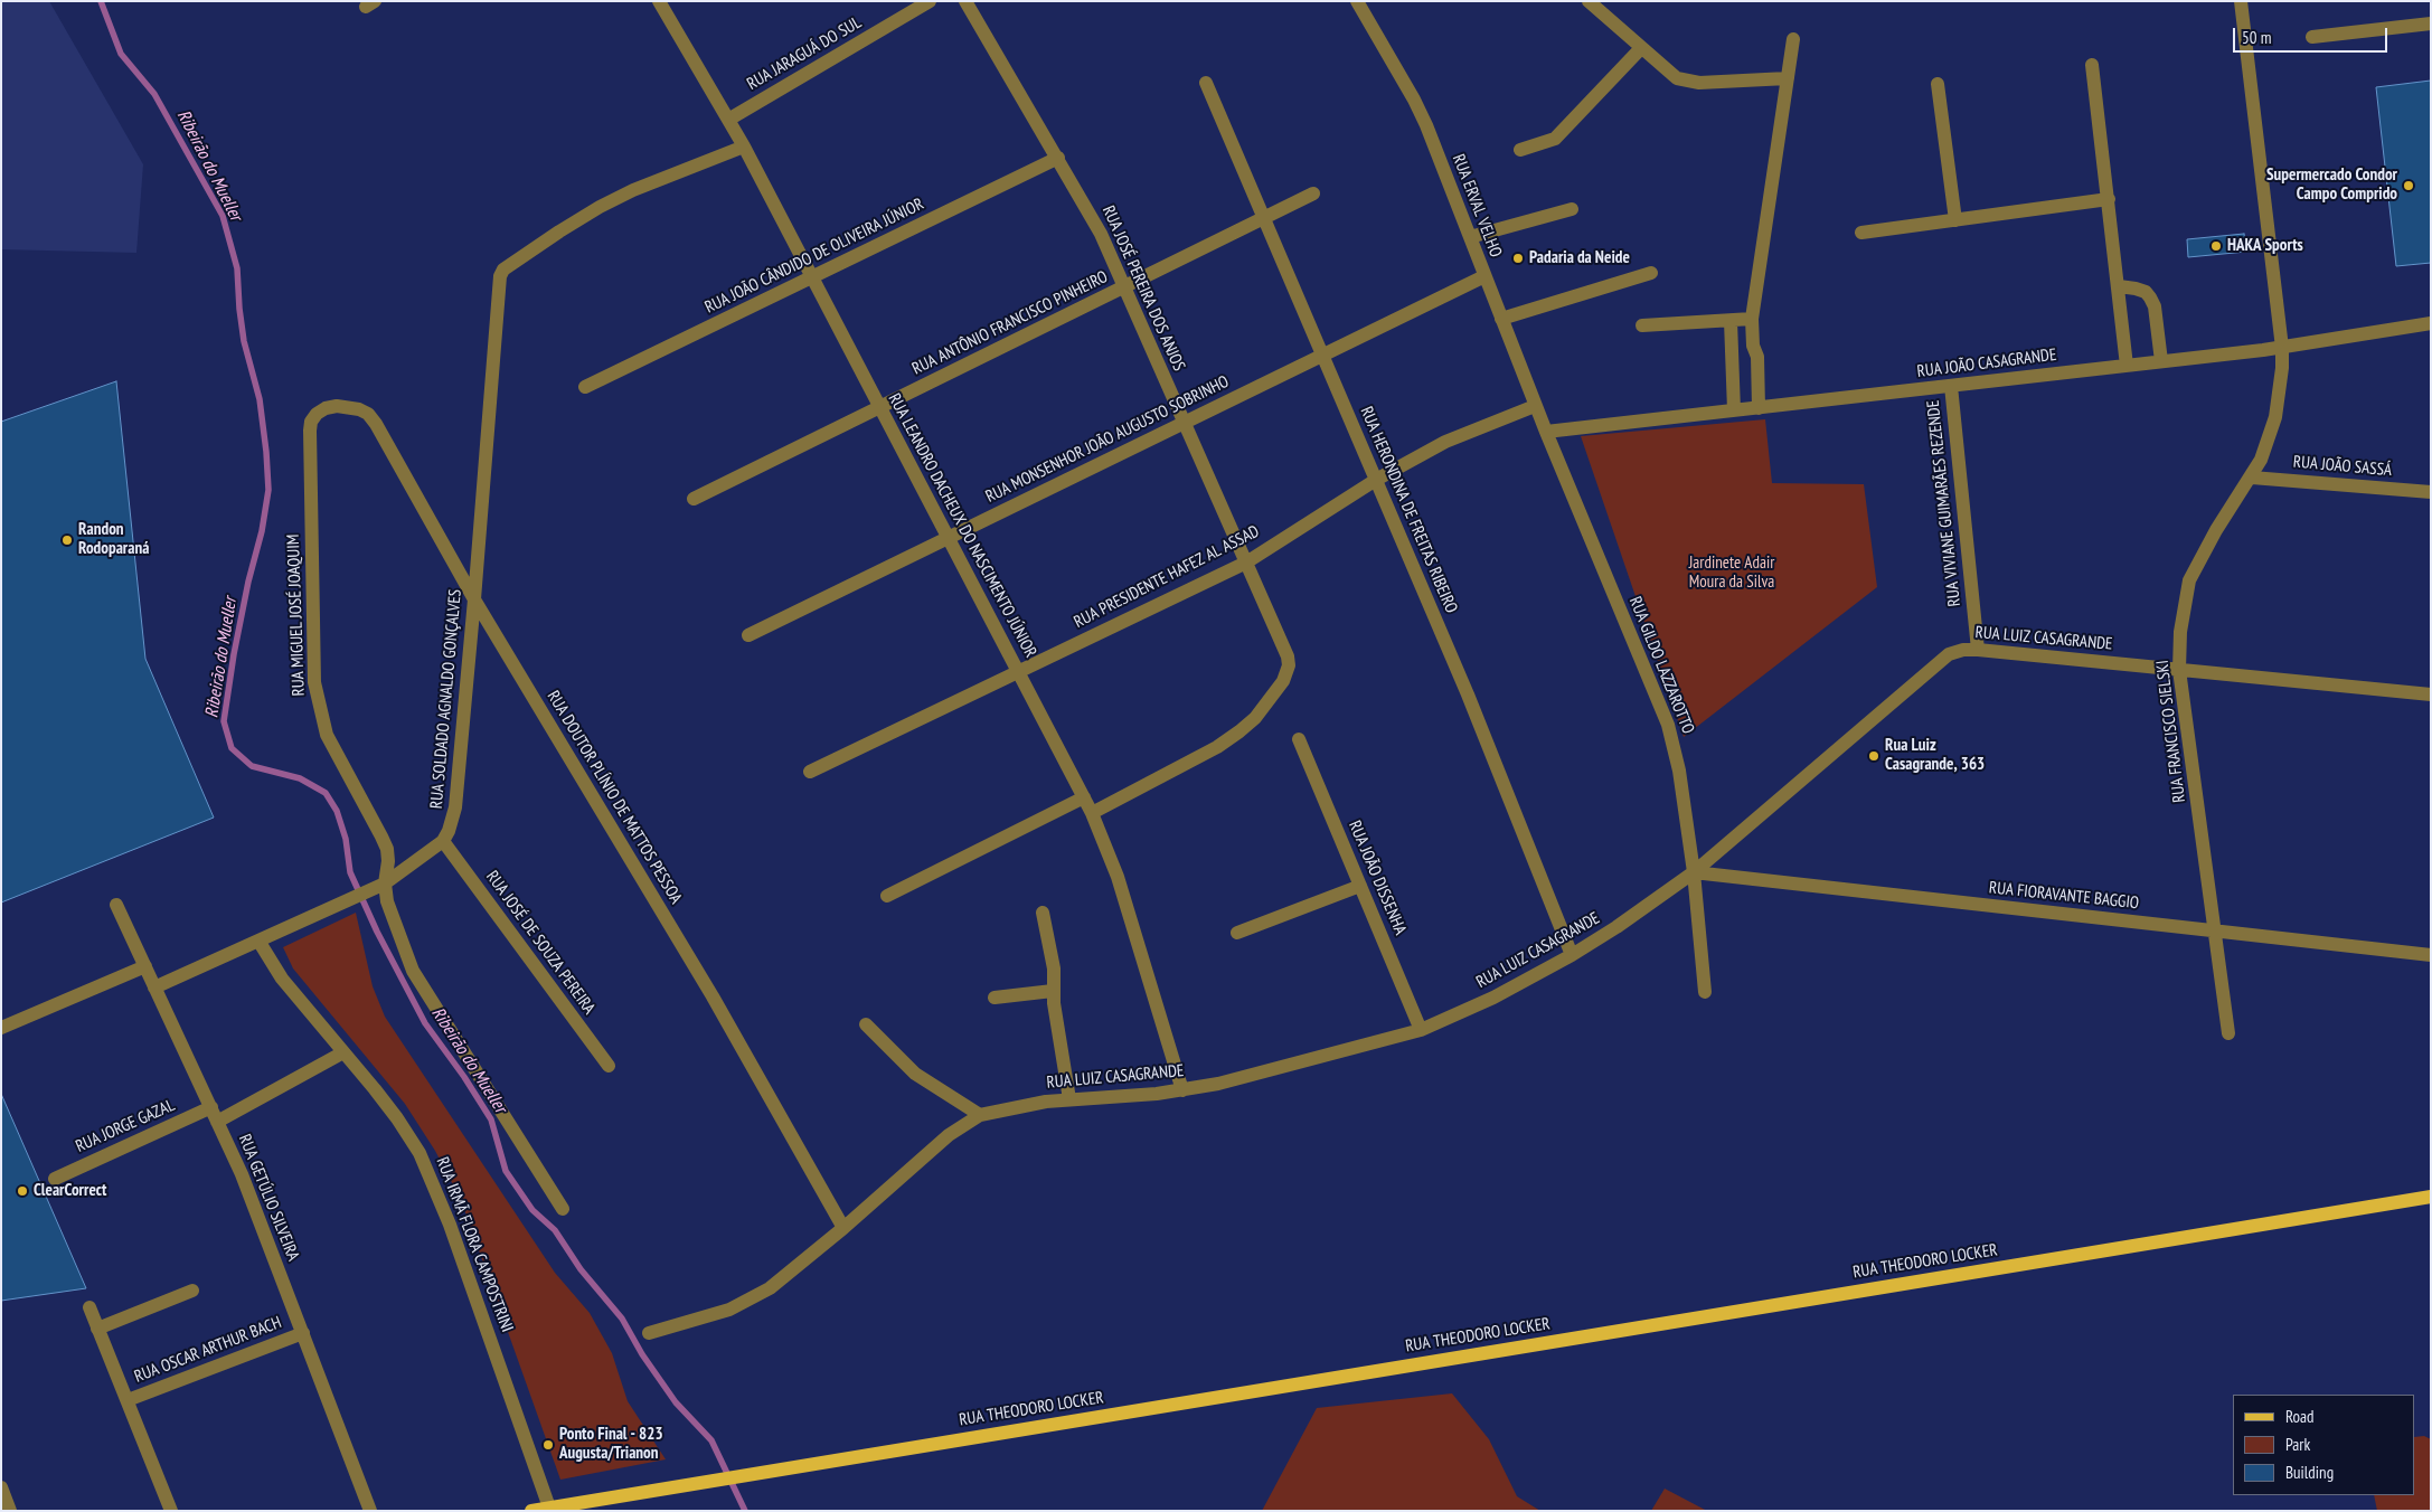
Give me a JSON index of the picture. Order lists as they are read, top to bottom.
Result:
{
  "streets": {
    "main road": ["RUA THEODORO LOCKER"],
    "street": [
      "RUA JARAGUÁ DO SUL",
      "RUA ERVAL VELHO",
      "RUA JOÃO CÂNDIDO DE OLIVEIRA JÚNIOR",
      "RUA JOSÉ PEREIRA DOS ANJOS",
      "RUA ANTÔNIO FRANCISCO PINHEIRO",
      "RUA JOÃO CASAGRANDE",
      "RUA MONSENHOR JOÃO AUGUSTO SOBRINHO",
      "RUA JOÃO SASSÁ",
      "RUA VIVIANE GUIMARÃES REZENDE",
      "RUA HERONDINA DE FREITAS RIBEIRO",
      "RUA LEANDRO DACHEUX DO NASCIMENTO JÚNIOR",
      "RUA PRESIDENTE HAFEZ AL ASSAD",
      "RUA MIGUEL JOSÉ JOAQUIM",
      "RUA LUIZ CASAGRANDE",
      "RUA GILDO LAZZAROTTO",
      "RUA SOLDADO AGNALDO GONÇALVES",
      "RUA FRANCISCO SIELSKI",
      "RUA DOUTOR PLÍNIO DE MATTOS PESSOA",
      "RUA JOÃO DISSENHA",
      "RUA FIORAVANTE BAGGIO",
      "RUA JOSÉ DE SOUZA PEREIRA",
      "RUA JORGE GAZAL",
      "RUA GETÚLIO SILVEIRA",
      "RUA IRMÃ FLORA CAMPOSTRINI",
      "RUA OSCAR ARTHUR BACH"
    ]
  },
  "crossings": [
    ["RUA JARAGUÁ DO SUL", "RUA LEANDRO DACHEUX DO NASCIMENTO JÚNIOR"],
    ["RUA ERVAL VELHO", "RUA JOÃO CASAGRANDE"],
    ["RUA ERVAL VELHO", "RUA MONSENHOR JOÃO AUGUSTO SOBRINHO"],
    ["RUA ERVAL VELHO", "RUA PRESIDENTE HAFEZ AL ASSAD"],
    ["RUA ERVAL VELHO", "RUA GILDO LAZZAROTTO"],
    ["RUA JOÃO CÂNDIDO DE OLIVEIRA JÚNIOR", "RUA JOSÉ PEREIRA DOS ANJOS"],
    ["RUA JOÃO CÂNDIDO DE OLIVEIRA JÚNIOR", "RUA LEANDRO DACHEUX DO NASCIMENTO JÚNIOR"],
    ["RUA JOSÉ PEREIRA DOS ANJOS", "RUA ANTÔNIO FRANCISCO PINHEIRO"],
    ["RUA JOSÉ PEREIRA DOS ANJOS", "RUA MONSENHOR JOÃO AUGUSTO SOBRINHO"],
    ["RUA JOSÉ PEREIRA DOS ANJOS", "RUA LEANDRO DACHEUX DO NASCIMENTO JÚNIOR"],
    ["RUA JOSÉ PEREIRA DOS ANJOS", "RUA PRESIDENTE HAFEZ AL ASSAD"],
    ["RUA ANTÔNIO FRANCISCO PINHEIRO", "RUA HERONDINA DE FREITAS RIBEIRO"],
    ["RUA ANTÔNIO FRANCISCO PINHEIRO", "RUA LEANDRO DACHEUX DO NASCIMENTO JÚNIOR"],
    ["RUA JOÃO CASAGRANDE", "RUA VIVIANE GUIMARÃES REZENDE"],
    ["RUA JOÃO CASAGRANDE", "RUA GILDO LAZZAROTTO"],
    ["RUA JOÃO CASAGRANDE", "RUA FRANCISCO SIELSKI"],
    ["RUA MONSENHOR JOÃO AUGUSTO SOBRINHO", "RUA HERONDINA DE FREITAS RIBEIRO"],
    ["RUA MONSENHOR JOÃO AUGUSTO SOBRINHO", "RUA LEANDRO DACHEUX DO NASCIMENTO JÚNIOR"],
    ["RUA JOÃO SASSÁ", "RUA FRANCISCO SIELSKI"],
    ["RUA VIVIANE GUIMARÃES REZENDE", "RUA LUIZ CASAGRANDE"],
    ["RUA HERONDINA DE FREITAS RIBEIRO", "RUA PRESIDENTE HAFEZ AL ASSAD"],
    ["RUA HERONDINA DE FREITAS RIBEIRO", "RUA LUIZ CASAGRANDE"],
    ["RUA LEANDRO DACHEUX DO NASCIMENTO JÚNIOR", "RUA PRESIDENTE HAFEZ AL ASSAD"],
    ["RUA LEANDRO DACHEUX DO NASCIMENTO JÚNIOR", "RUA LUIZ CASAGRANDE"],
    ["RUA LEANDRO DACHEUX DO NASCIMENTO JÚNIOR", "RUA SOLDADO AGNALDO GONÇALVES"],
    ["RUA MIGUEL JOSÉ JOAQUIM", "RUA DOUTOR PLÍNIO DE MATTOS PESSOA"],
    ["RUA LUIZ CASAGRANDE", "RUA GILDO LAZZAROTTO"],
    ["RUA LUIZ CASAGRANDE", "RUA FRANCISCO SIELSKI"],
    ["RUA LUIZ CASAGRANDE", "RUA DOUTOR PLÍNIO DE MATTOS PESSOA"],
    ["RUA LUIZ CASAGRANDE", "RUA JOÃO DISSENHA"],
    ["RUA LUIZ CASAGRANDE", "RUA FIORAVANTE BAGGIO"],
    ["RUA GILDO LAZZAROTTO", "RUA FIORAVANTE BAGGIO"],
    ["RUA SOLDADO AGNALDO GONÇALVES", "RUA DOUTOR PLÍNIO DE MATTOS PESSOA"],
    ["RUA SOLDADO AGNALDO GONÇALVES", "RUA JOSÉ DE SOUZA PEREIRA"],
    ["RUA FRANCISCO SIELSKI", "RUA FIORAVANTE BAGGIO"],
    ["RUA JORGE GAZAL", "RUA GETÚLIO SILVEIRA"],
    ["RUA GETÚLIO SILVEIRA", "RUA OSCAR ARTHUR BACH"],
    ["RUA IRMÃ FLORA CAMPOSTRINI", "RUA THEODORO LOCKER"]
  ],
  "water": ["Ribeirão do Mueller"],
  "parks": ["Jardinete Adair Moura da Silva"],
  "places": [
    "Supermercado Condor Campo Comprido",
    "HAKA Sports",
    "Padaria da Neide",
    "Randon Rodoparaná",
    "Rua Luiz Casagrande, 363",
    "ClearCorrect",
    "Ponto Final - 823 Augusta/Trianon"
  ],
  "legend": ["Road", "Park", "Building"],
  "scale_bar": "50 m"
}
